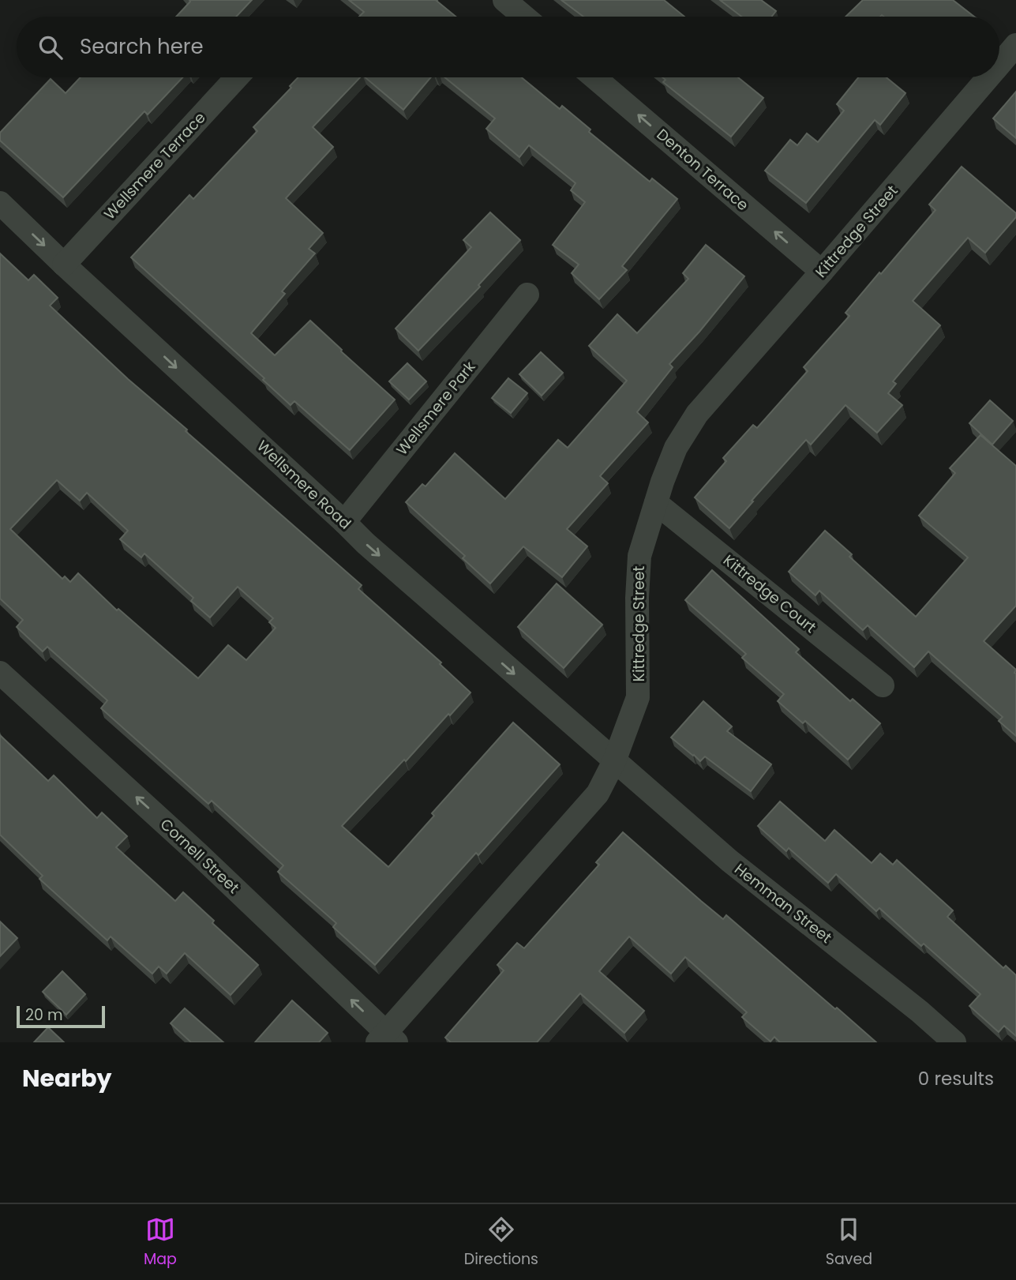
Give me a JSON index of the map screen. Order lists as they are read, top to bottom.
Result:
{
  "streets": {
    "street": [
      "Wellsmere Terrace",
      "Denton Terrace",
      "Kittredge Street",
      "Wellsmere Park",
      "Wellsmere Road",
      "Kittredge Court",
      "Cornell Street",
      "Hemman Street"
    ]
  },
  "crossings": [
    ["Wellsmere Terrace", "Wellsmere Road"],
    ["Denton Terrace", "Kittredge Street"],
    ["Kittredge Street", "Wellsmere Road"],
    ["Kittredge Street", "Kittredge Court"],
    ["Kittredge Street", "Cornell Street"],
    ["Kittredge Street", "Hemman Street"],
    ["Wellsmere Park", "Wellsmere Road"],
    ["Wellsmere Road", "Hemman Street"]
  ],
  "one_way": ["Denton Terrace", "Wellsmere Road", "Cornell Street"],
  "scale_bar": "20 m",
  "page": {
    "search": "Search here",
    "scale": "20 m",
    "heading": ["Nearby", "0 results"],
    "nav": ["Map", "Directions", "Saved"]
  }
}
